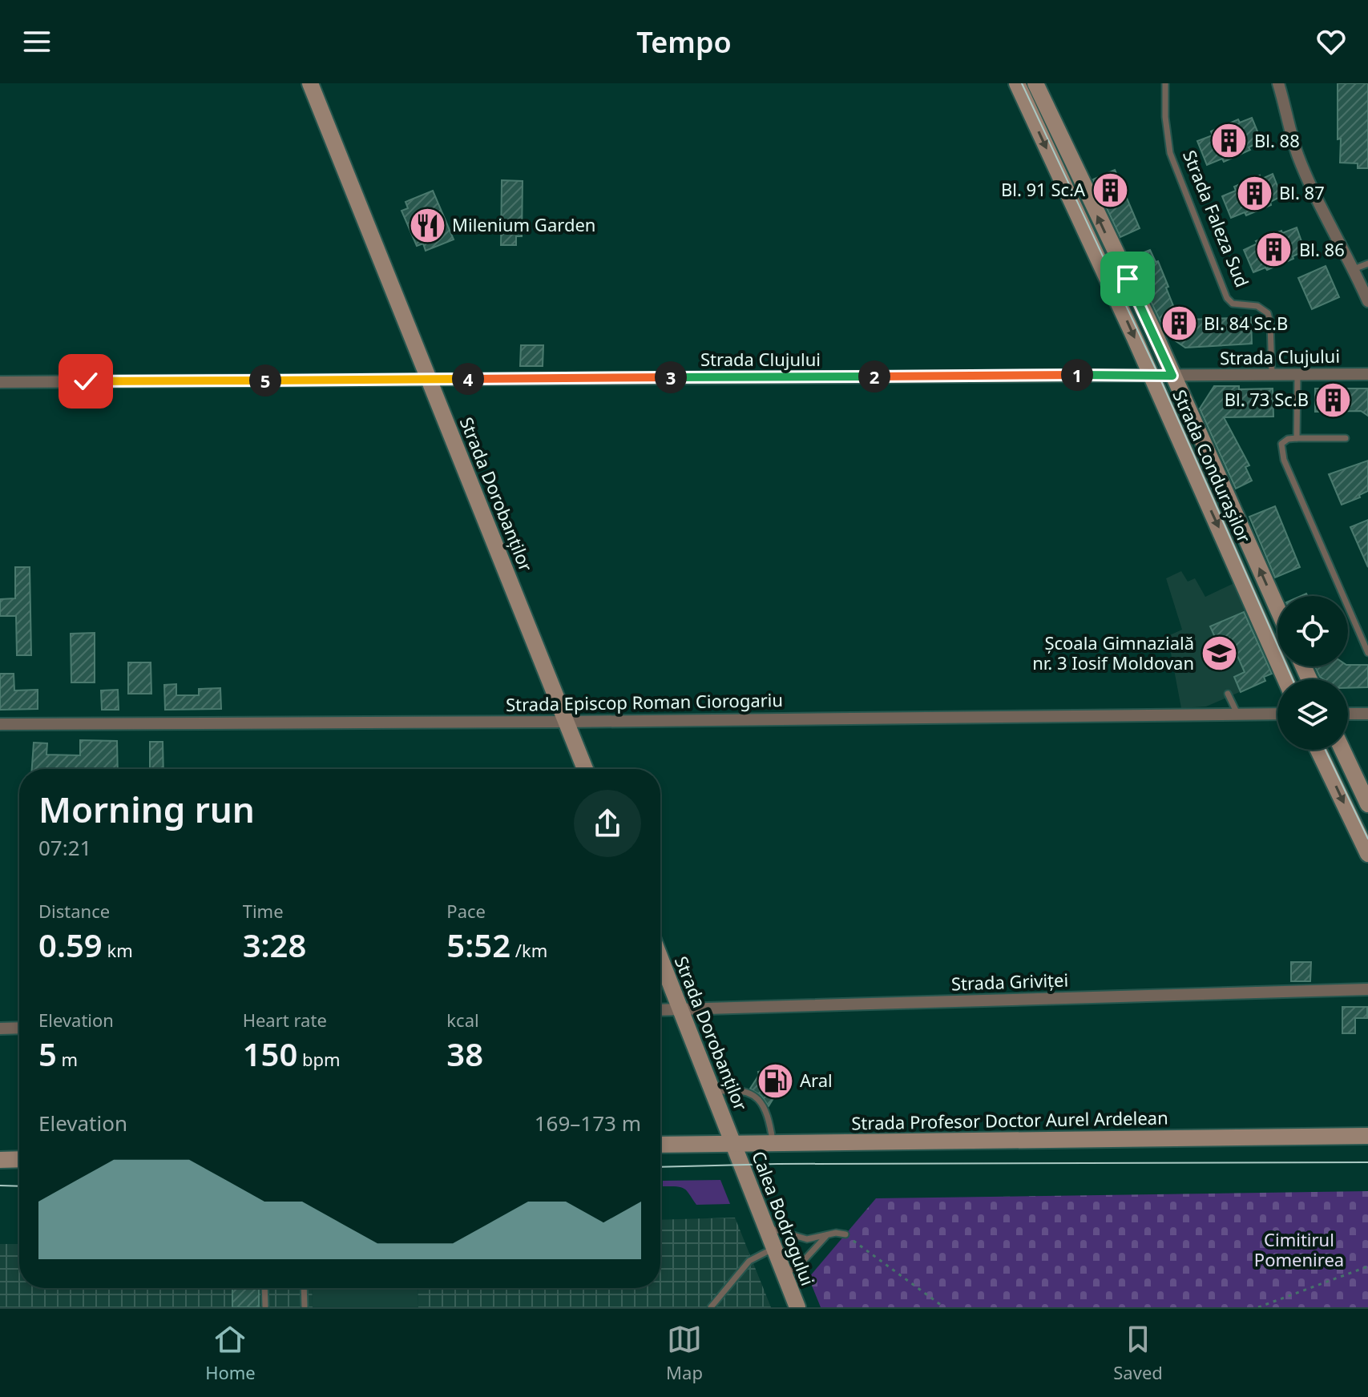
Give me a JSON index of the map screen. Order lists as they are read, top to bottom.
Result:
{
  "streets": {
    "main road": [
      "Strada Condurașilor",
      "Strada Dorobanților",
      "Strada Profesor Doctor Aurel Ardelean",
      "Calea Bodrogului"
    ],
    "street": ["Strada Clujului", "Strada Episcop Roman Ciorogariu", "Strada Griviței"],
    "lane": ["Strada Faleza Sud"]
  },
  "crossings": [
    ["Strada Faleza Sud", "Strada Clujului"],
    ["Strada Clujului", "Strada Condurașilor"],
    ["Strada Clujului", "Strada Dorobanților"],
    ["Strada Dorobanților", "Strada Episcop Roman Ciorogariu"],
    ["Strada Dorobanților", "Strada Griviței"],
    ["Strada Dorobanților", "Strada Profesor Doctor Aurel Ardelean"],
    ["Strada Dorobanților", "Calea Bodrogului"],
    ["Strada Profesor Doctor Aurel Ardelean", "Calea Bodrogului"]
  ],
  "parks": ["Cimitirul Pomenirea"],
  "places": {
    "building": [
      "Bl. 88",
      "Bl. 91 Sc.A",
      "Bl. 87",
      "Bl. 86",
      "Bl. 84 Sc.B",
      "Bl. 73 Sc.B"
    ],
    "restaurant": ["Milenium Garden"],
    "school or university": ["Școala Gimnazială nr. 3 Iosif Moldovan"],
    "fuel station": ["Aral"]
  },
  "page": {
    "header": "Tempo",
    "pins": [
      "1",
      "2",
      "3",
      "4",
      "5"
    ],
    "heading": ["Morning run", "07:21"],
    "stats": [
      ["Distance", "0.59 km"],
      ["Time", "3:28"],
      ["Pace", "5:52 /km"],
      ["Elevation", "5 m"],
      ["Heart rate", "150 bpm"],
      ["kcal", "38"]
    ],
    "chart": ["Elevation", "169–173 m"],
    "tabs": ["Home", "Map", "Saved"]
  }
}
